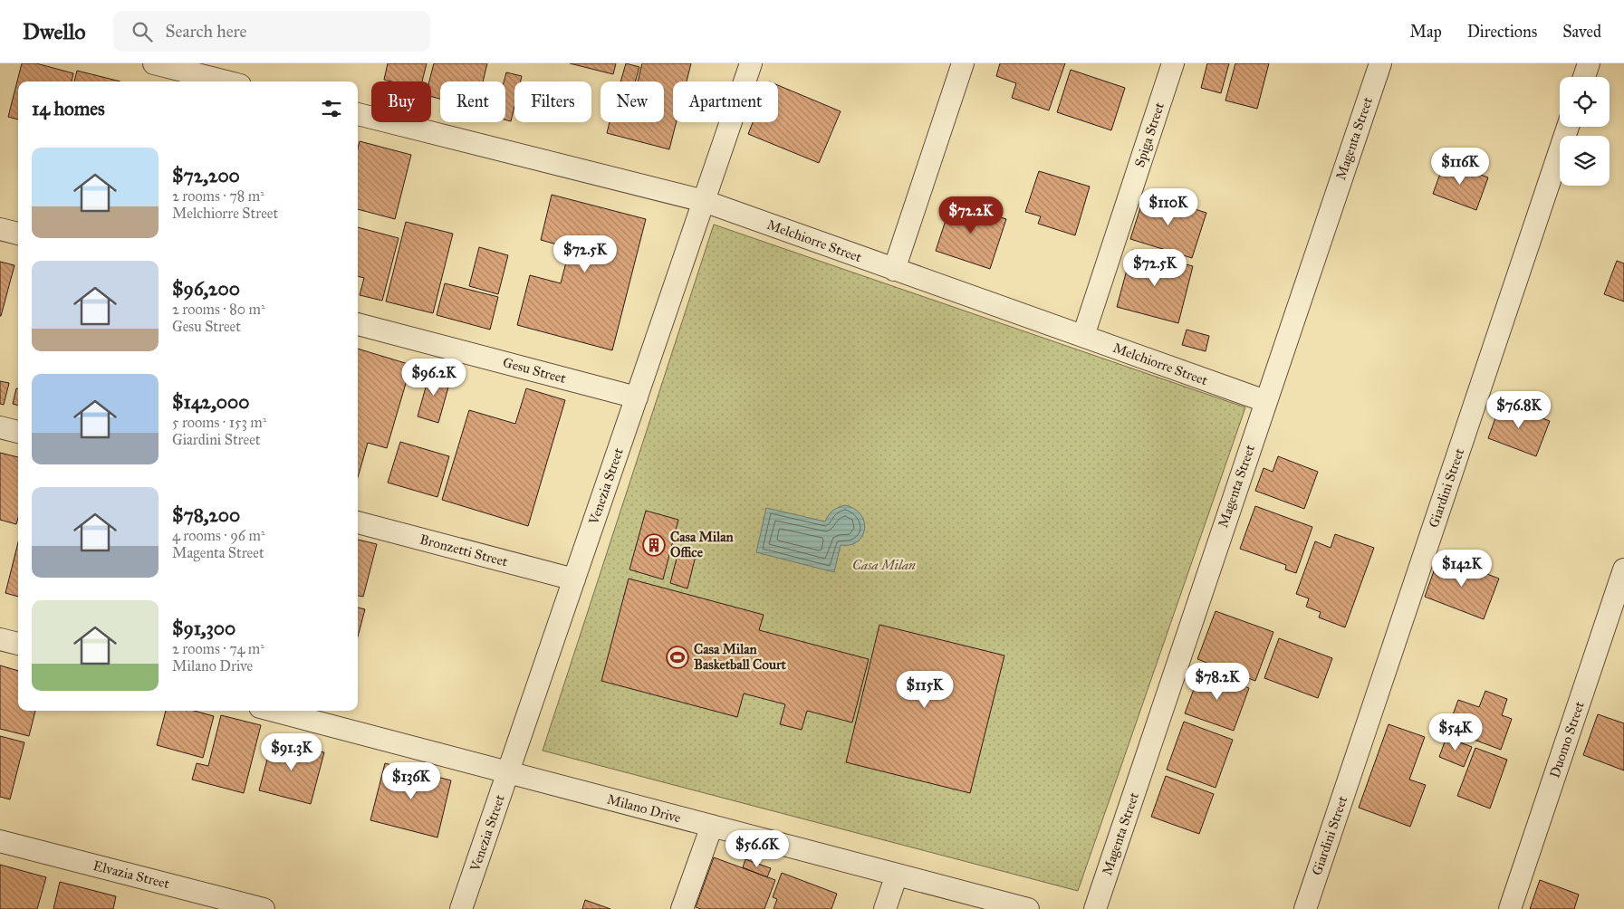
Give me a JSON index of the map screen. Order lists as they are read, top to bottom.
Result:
{
  "streets": {
    "street": [
      "Spiga Street",
      "Magenta Street",
      "Melchiorre Street",
      "Gesu Street",
      "Venezia Street",
      "Giardini Street",
      "Bronzetti Street",
      "Duomo Street",
      "Milano Drive",
      "Elvazia Street"
    ]
  },
  "crossings": [
    ["Spiga Street", "Melchiorre Street"],
    ["Magenta Street", "Melchiorre Street"],
    ["Melchiorre Street", "Venezia Street"],
    ["Gesu Street", "Venezia Street"],
    ["Venezia Street", "Bronzetti Street"],
    ["Venezia Street", "Milano Drive"]
  ],
  "parks": ["Casa Milan"],
  "places": {
    "building": ["Casa Milan Office"],
    "sports": ["Casa Milan Basketball Court"]
  },
  "page": {
    "header": "Dwello",
    "search": "Search here",
    "nav": ["Map", "Directions", "Saved"],
    "chip": [
      "Buy",
      "Rent",
      "Filters",
      "New",
      "Apartment"
    ],
    "heading": "14 homes",
    "list": [
      {
        "name": "$72,200",
        "note": "2 rooms · 78 m² · Melchiorre Street"
      },
      {
        "name": "$96,200",
        "note": "2 rooms · 80 m² · Gesu Street"
      },
      {
        "name": "$142,000",
        "note": "5 rooms · 153 m² · Giardini Street"
      },
      {
        "name": "$78,200",
        "note": "4 rooms · 96 m² · Magenta Street"
      },
      {
        "name": "$91,300",
        "note": "2 rooms · 74 m² · Milano Drive"
      }
    ],
    "price": [
      "$116K",
      "$110K",
      "$72.2K",
      "$72.5K",
      "$72.5K",
      "$96.2K",
      "$76.8K",
      "$142K",
      "$78.2K",
      "$115K",
      "$54K",
      "$91.3K",
      "$136K",
      "$56.6K"
    ]
  }
}
